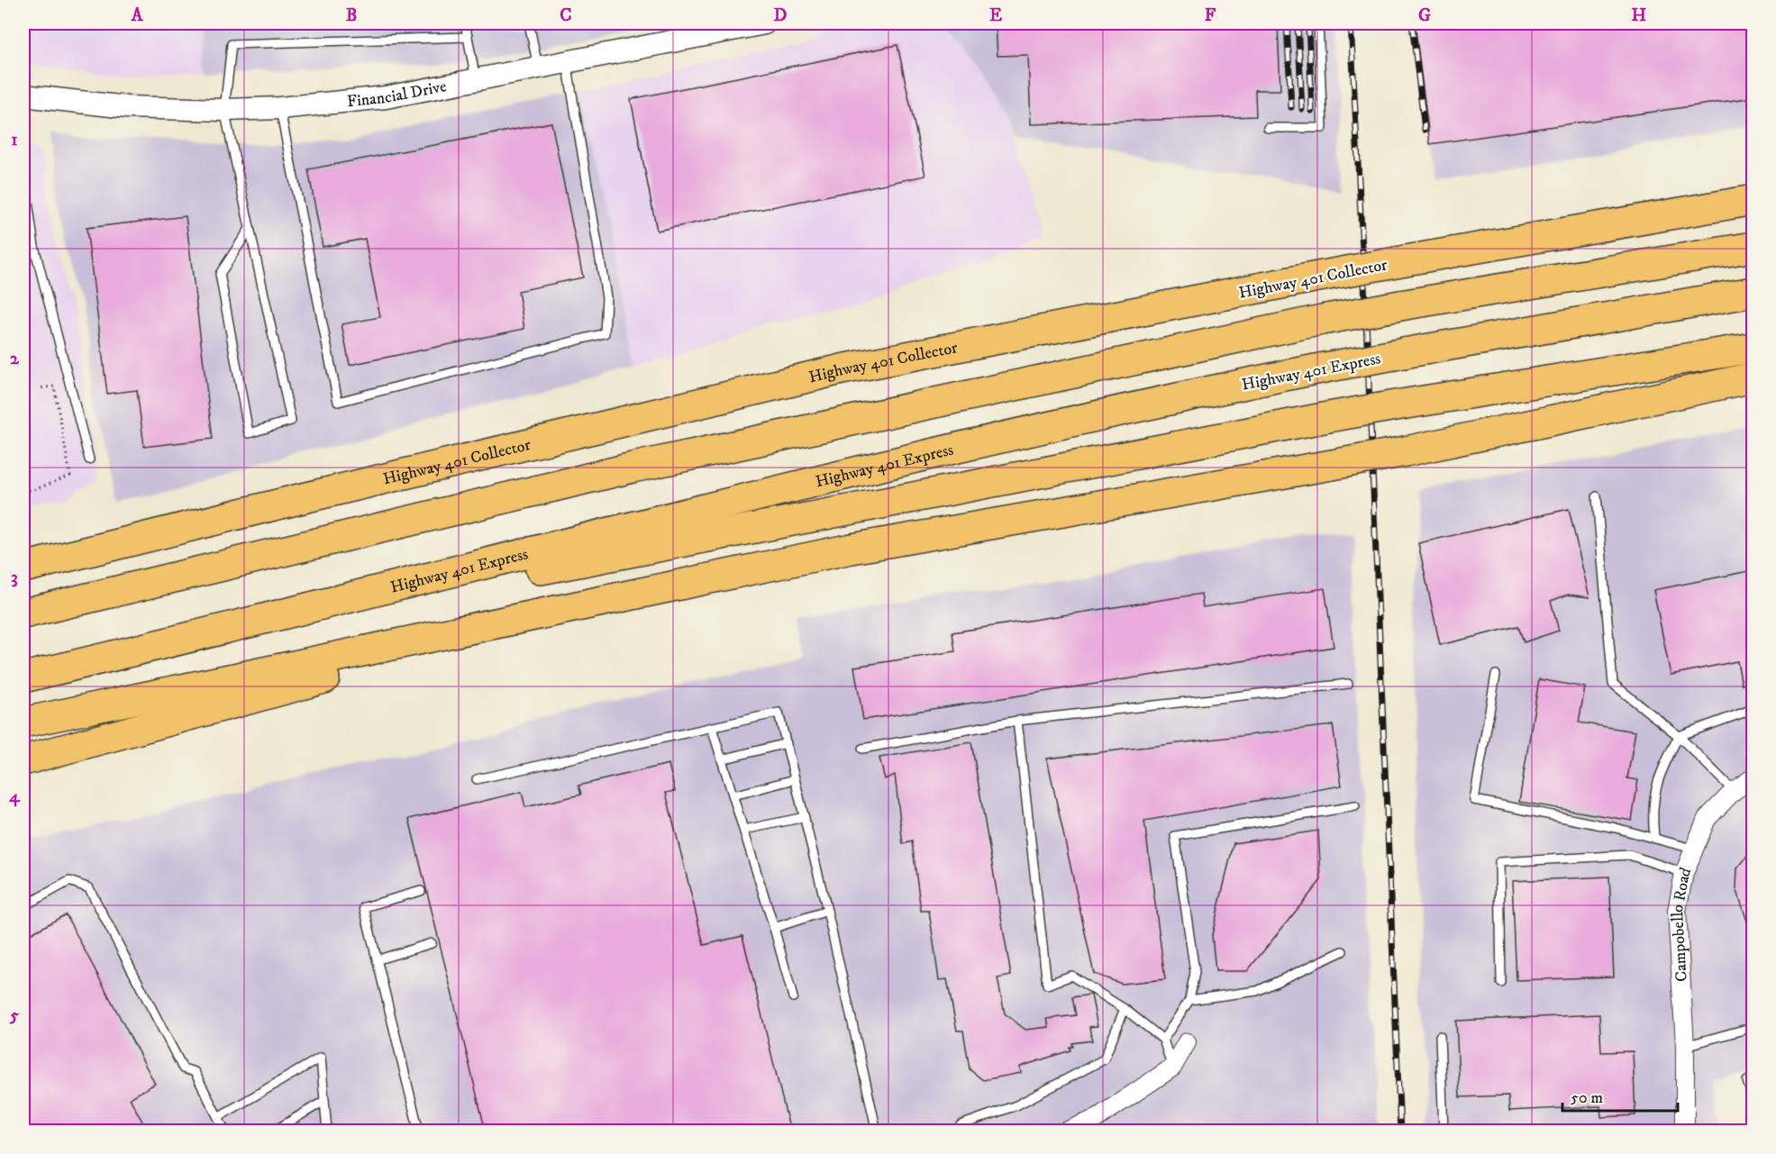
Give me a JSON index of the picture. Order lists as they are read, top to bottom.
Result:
{
  "streets": {
    "highway": ["Highway 401 Collector", "Highway 401 Express"],
    "street": ["Financial Drive", "Campobello Road"]
  },
  "scale_bar": "50 m",
  "grid": {
    "columns": [
      "A",
      "B",
      "C",
      "D",
      "E",
      "F",
      "G",
      "H"
    ],
    "rows": [
      "1",
      "2",
      "3",
      "4",
      "5"
    ]
  }
}
